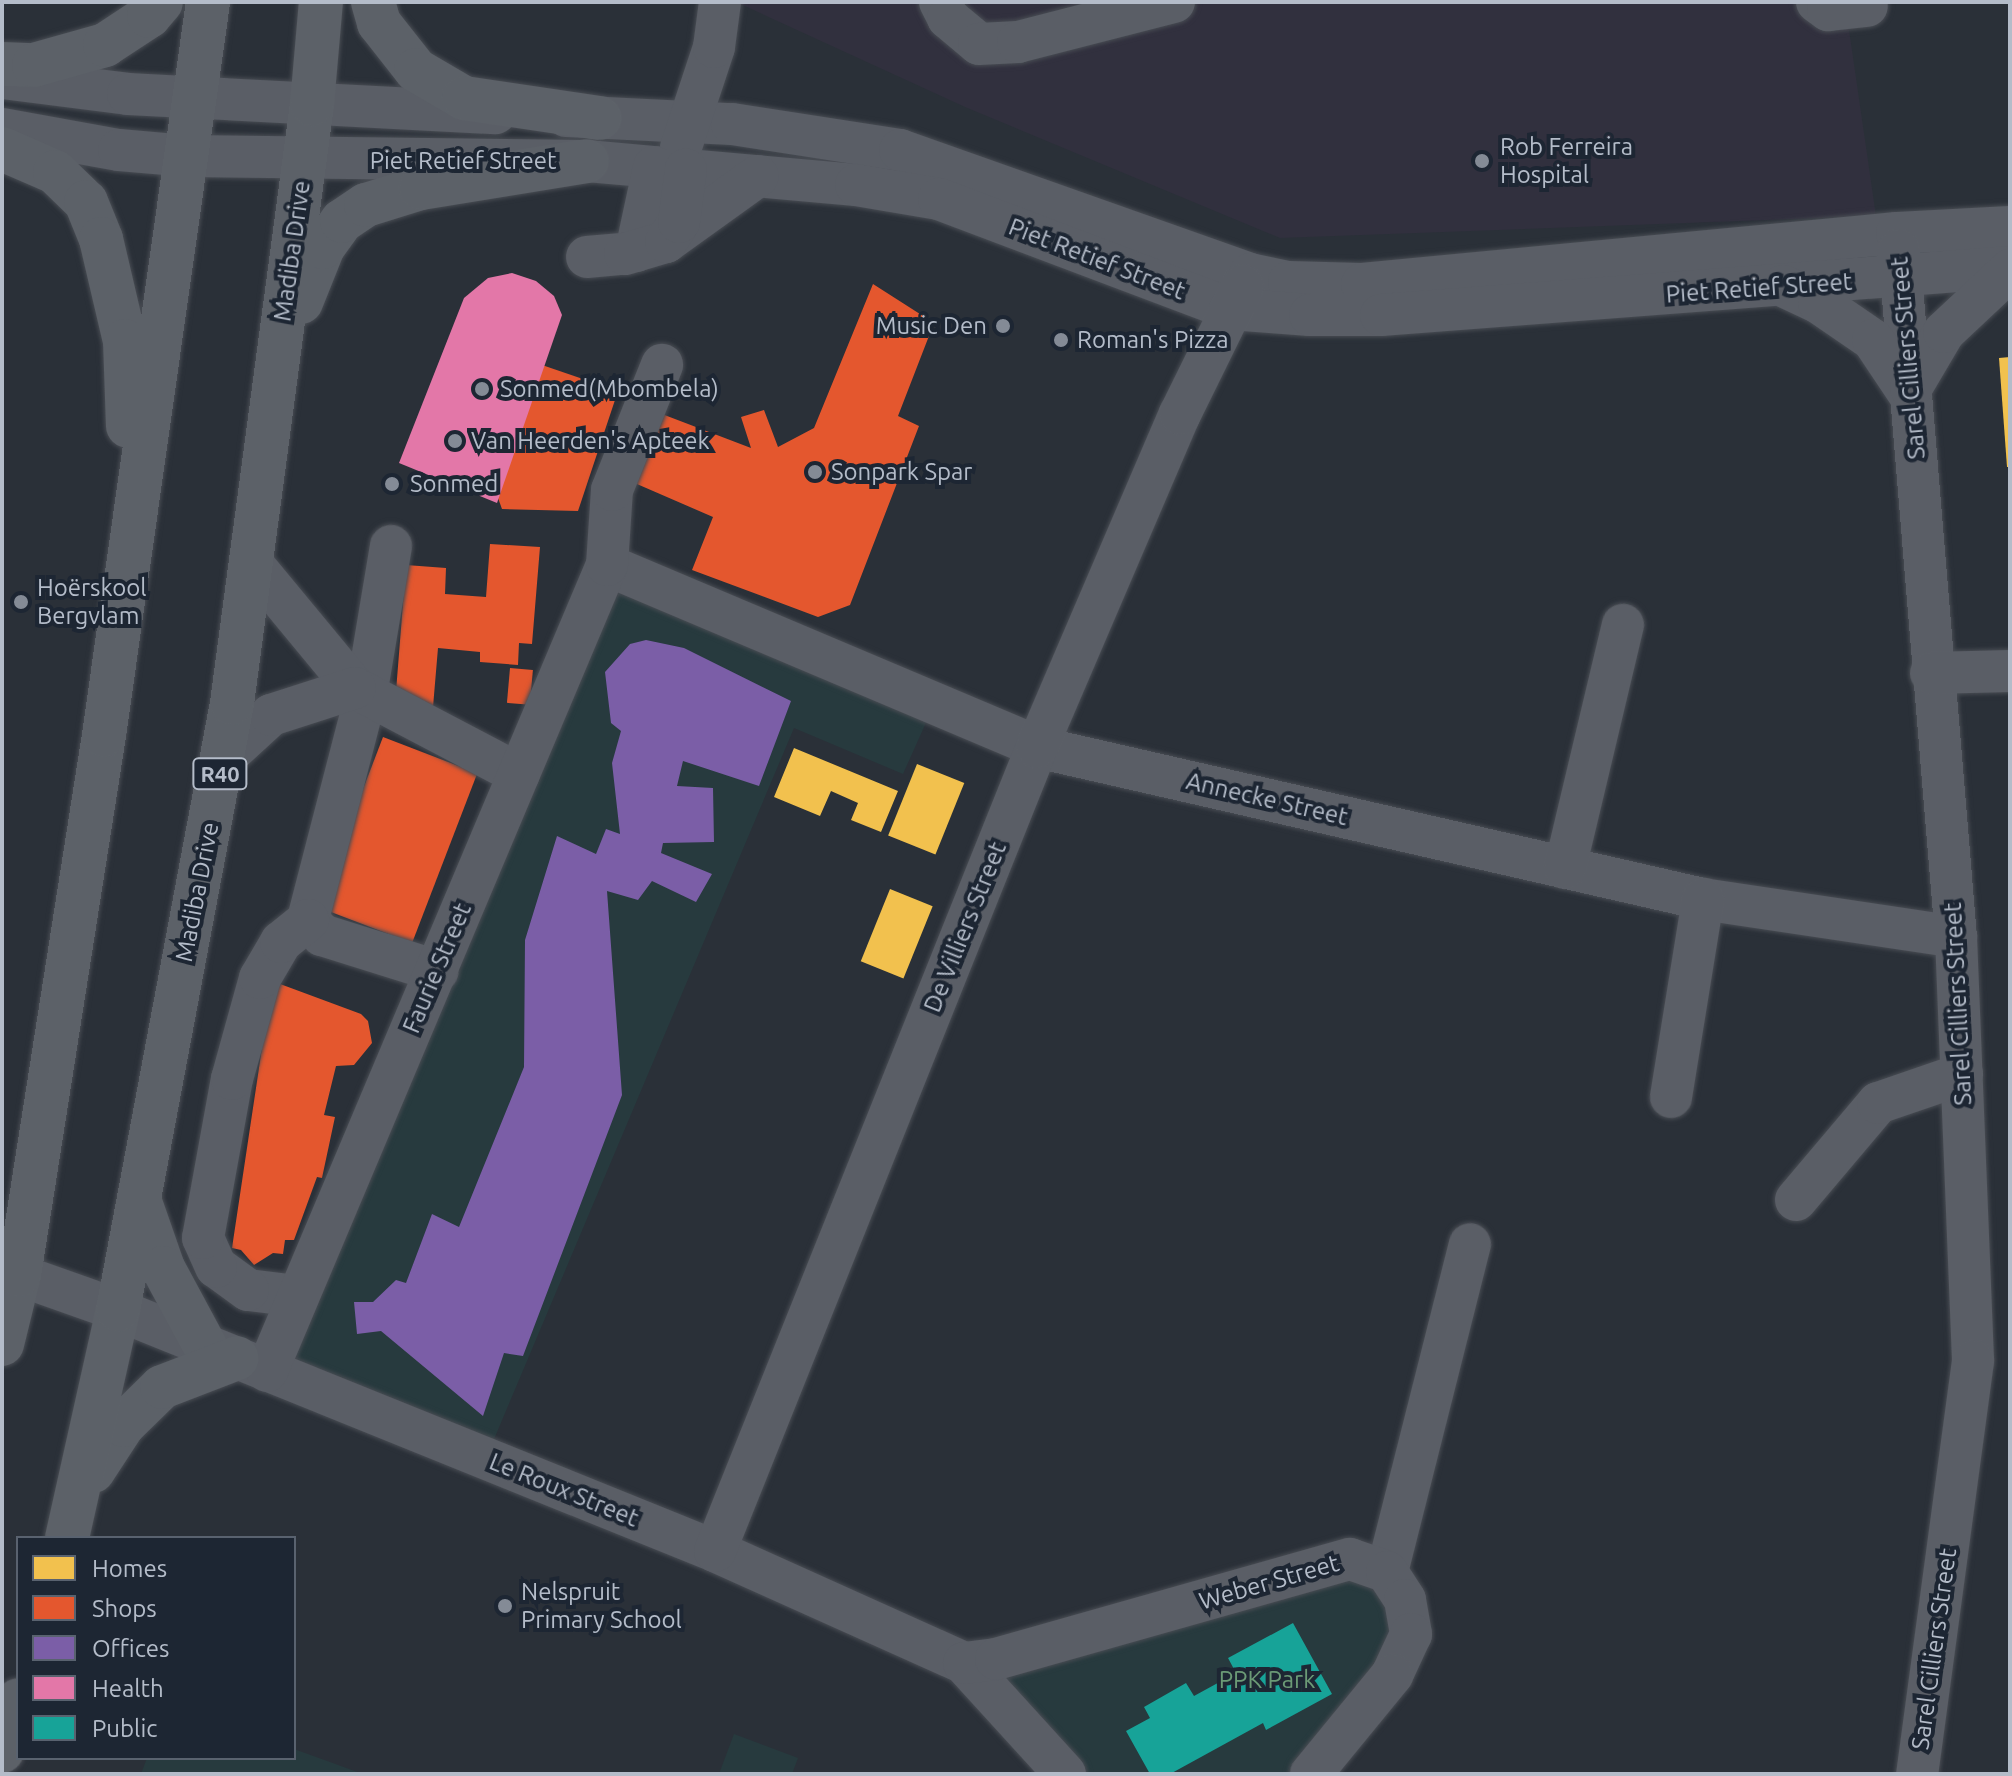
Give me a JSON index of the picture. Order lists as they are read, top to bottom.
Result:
{
  "streets": {
    "main road": ["Madiba Drive", "R40"],
    "street": [
      "Piet Retief Street",
      "Sarel Cilliers Street",
      "Annecke Street",
      "De Villiers Street",
      "Faurie Street",
      "Le Roux Street",
      "Weber Street"
    ]
  },
  "crossings": [
    ["Piet Retief Street", "Madiba Drive"],
    ["Piet Retief Street", "Sarel Cilliers Street"],
    ["Piet Retief Street", "De Villiers Street"],
    ["Madiba Drive", "Le Roux Street"],
    ["Sarel Cilliers Street", "Annecke Street"],
    ["Annecke Street", "De Villiers Street"],
    ["Annecke Street", "Faurie Street"],
    ["De Villiers Street", "Le Roux Street"],
    ["Faurie Street", "Le Roux Street"],
    ["Le Roux Street", "Weber Street"]
  ],
  "parks": ["PPK Park"],
  "places": [
    "Rob Ferreira Hospital",
    "Music Den",
    "Roman's Pizza",
    "Sonmed(Mbombela)",
    "Van Heerden's Apteek",
    "Sonpark Spar",
    "Sonmed",
    "Hoërskool Bergvlam",
    "Nelspruit Primary School"
  ],
  "legend": [
    "Homes",
    "Shops",
    "Offices",
    "Health",
    "Public"
  ]
}
